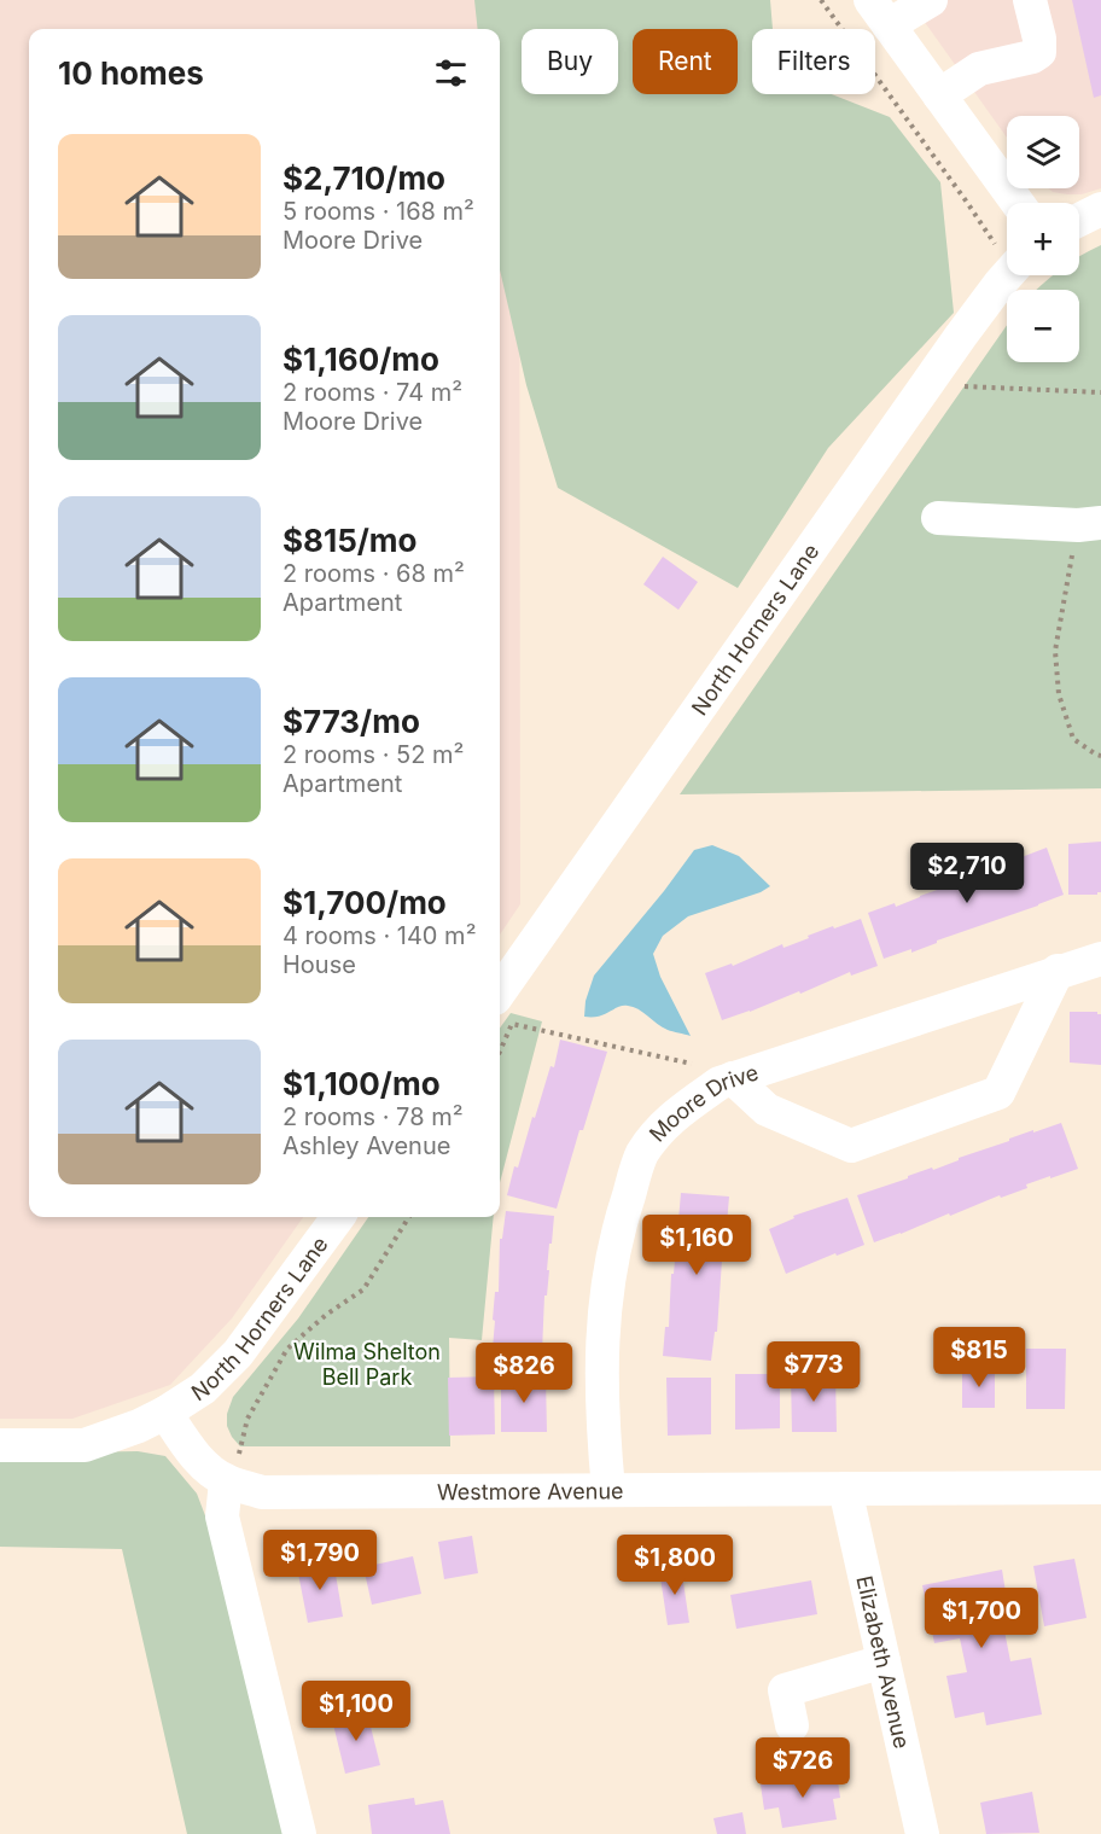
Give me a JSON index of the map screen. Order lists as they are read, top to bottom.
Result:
{
  "streets": {
    "street": [
      "North Horners Lane",
      "Moore Drive",
      "Westmore Avenue",
      "Elizabeth Avenue"
    ]
  },
  "crossings": [
    ["North Horners Lane", "Westmore Avenue"],
    ["Moore Drive", "Westmore Avenue"],
    ["Westmore Avenue", "Elizabeth Avenue"]
  ],
  "parks": ["Wilma Shelton Bell Park"],
  "page": {
    "chip": ["Buy", "Rent", "Filters"],
    "heading": "10 homes",
    "map_buttons": ["+", "−"],
    "list": [
      {
        "name": "$2,710/mo",
        "note": "5 rooms · 168 m² · Moore Drive"
      },
      {
        "name": "$1,160/mo",
        "note": "2 rooms · 74 m² · Moore Drive"
      },
      {
        "name": "$815/mo",
        "note": "2 rooms · 68 m² · Apartment"
      },
      {
        "name": "$773/mo",
        "note": "2 rooms · 52 m² · Apartment"
      },
      {
        "name": "$1,700/mo",
        "note": "4 rooms · 140 m² · House"
      },
      {
        "name": "$1,100/mo",
        "note": "2 rooms · 78 m² · Ashley Avenue"
      }
    ],
    "price": [
      "$2,710",
      "$1,160",
      "$815",
      "$773",
      "$826",
      "$1,790",
      "$1,800",
      "$1,700",
      "$1,100",
      "$726"
    ]
  }
}
